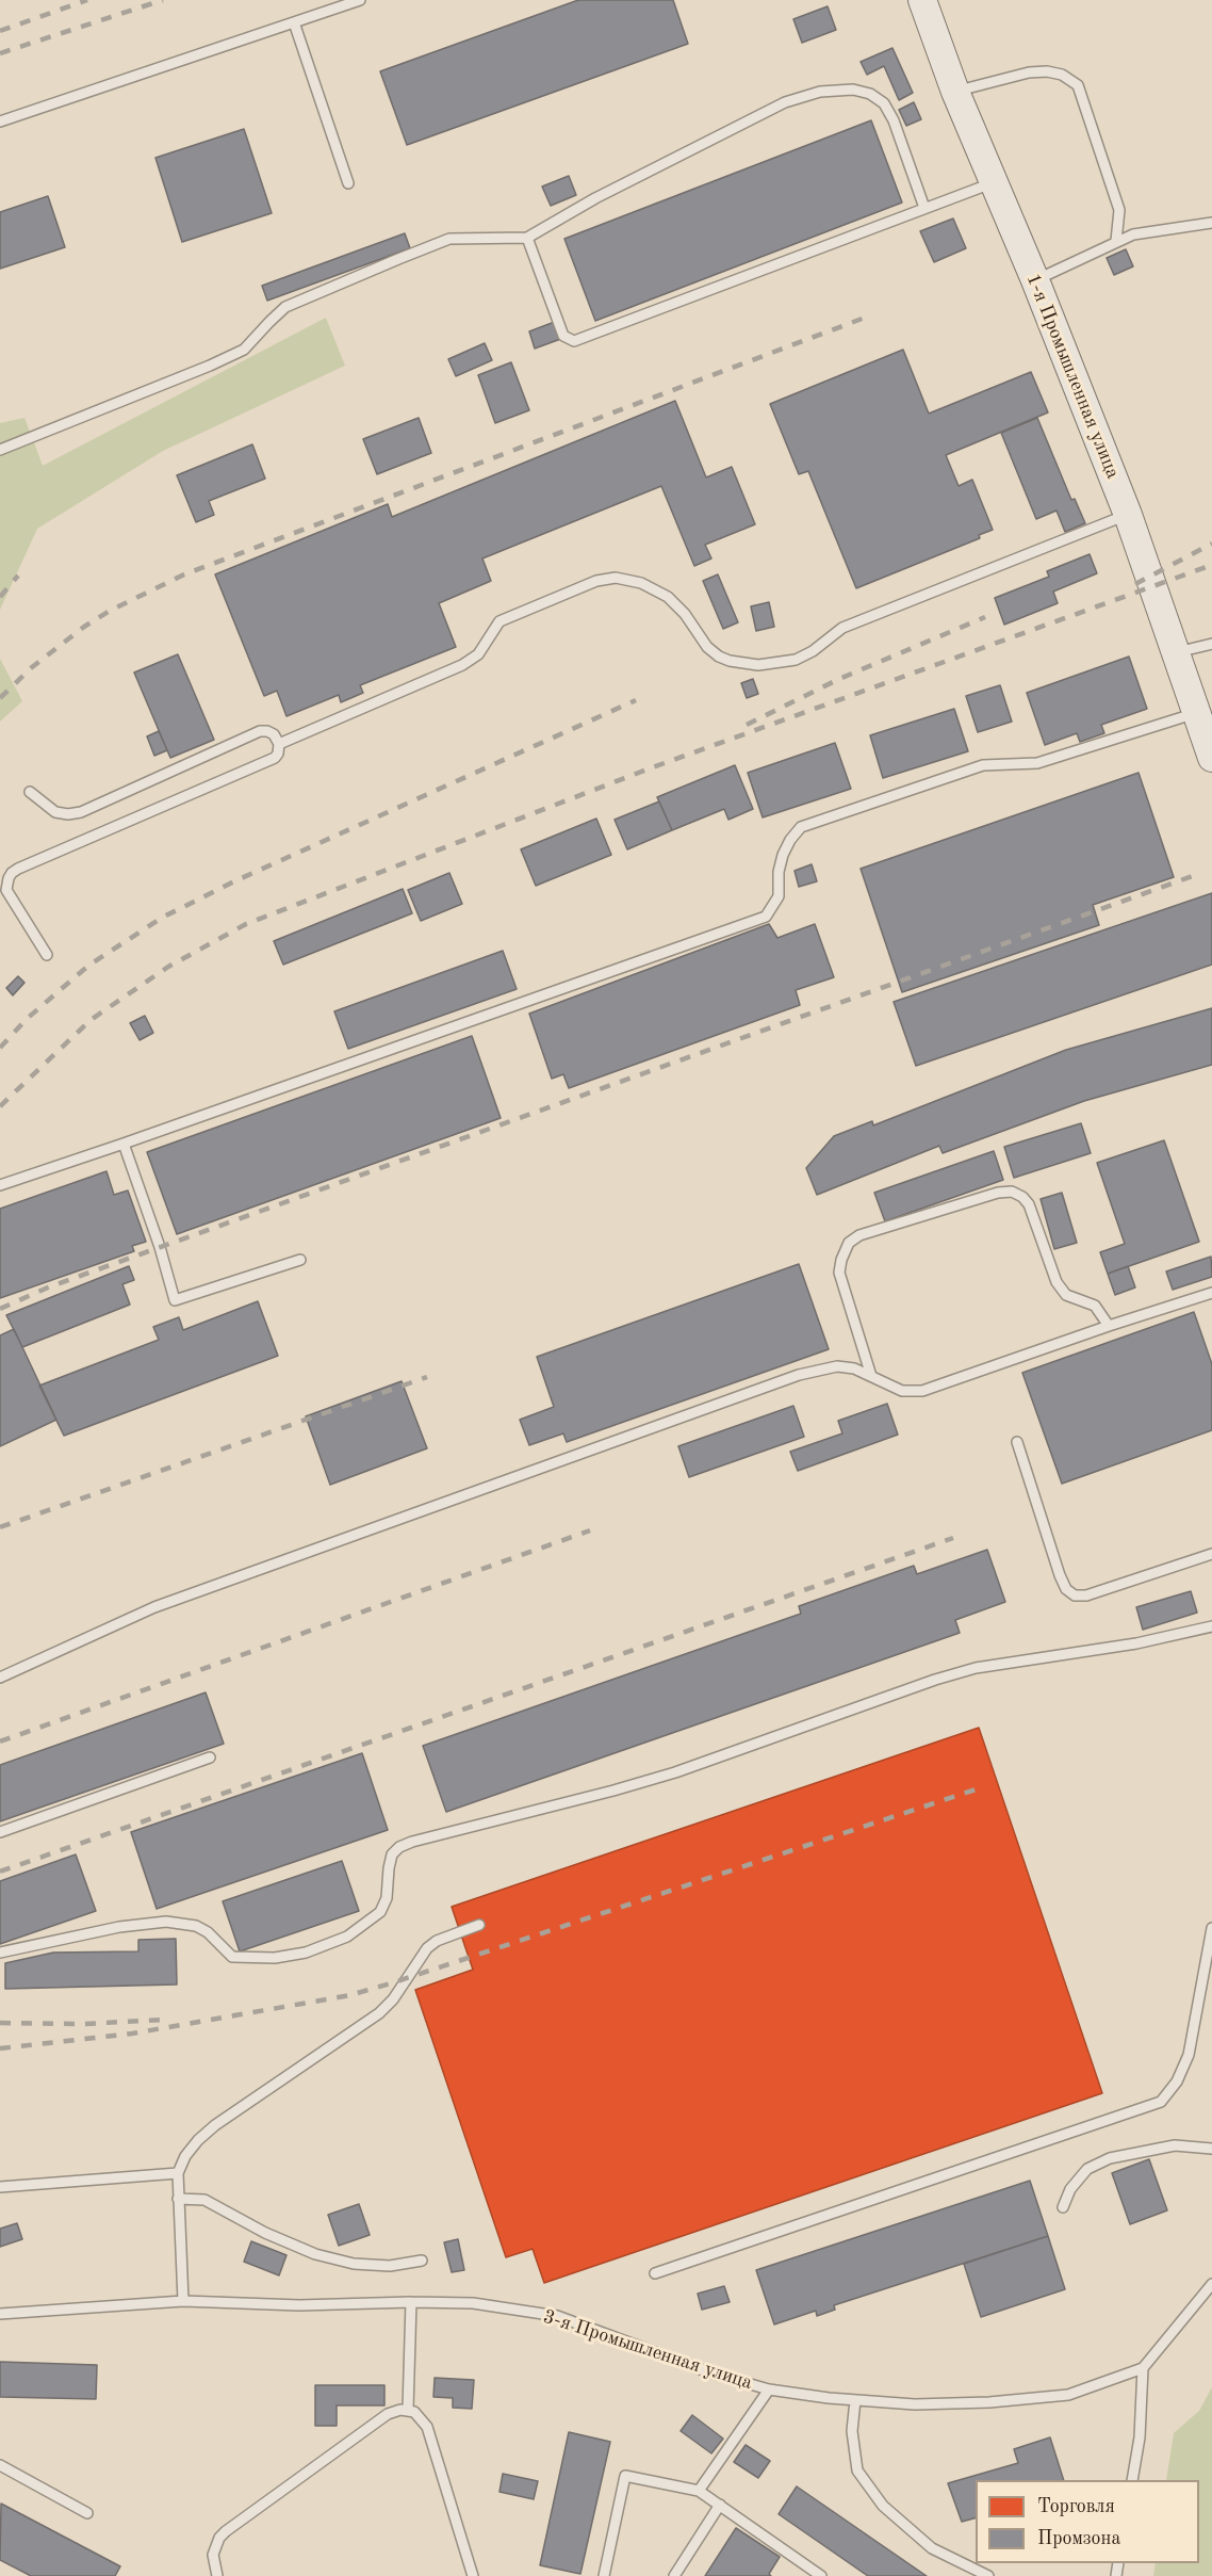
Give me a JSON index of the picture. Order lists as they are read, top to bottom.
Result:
{
  "streets": {
    "main road": ["1-я Промышленная улица"],
    "lane": ["3-я Промышленная улица"]
  },
  "legend": ["Торговля", "Промзона"]
}
